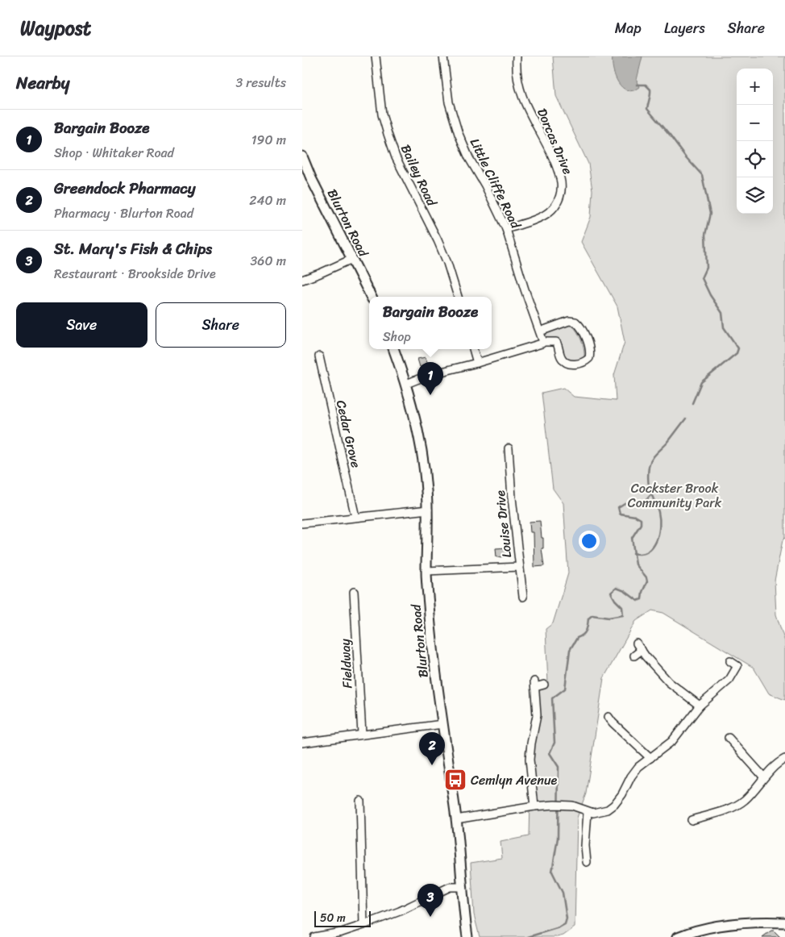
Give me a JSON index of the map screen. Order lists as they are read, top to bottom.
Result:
{
  "streets": {
    "street": [
      "Dorcas Drive",
      "Bailey Road",
      "Little Cliffe Road",
      "Blurton Road",
      "Cedar Grove",
      "Louise Drive",
      "Fieldway"
    ]
  },
  "crossings": [
    ["Dorcas Drive", "Little Cliffe Road"]
  ],
  "parks": ["Cockster Brook Community Park"],
  "places": {
    "bus stop": ["Cemlyn Avenue"]
  },
  "scale_bar": "50 m",
  "page": {
    "header": "Waypost",
    "nav": ["Map", "Layers", "Share"],
    "heading": ["Nearby", "3 results"],
    "map_buttons": ["+", "−"],
    "list": [
      {
        "mark": "1",
        "name": "Bargain Booze",
        "note": "Shop · Whitaker Road",
        "value": "190 m"
      },
      {
        "mark": "2",
        "name": "Greendock Pharmacy",
        "note": "Pharmacy · Blurton Road",
        "value": "240 m"
      },
      {
        "mark": "3",
        "name": "St. Mary's Fish & Chips",
        "note": "Restaurant · Brookside Drive",
        "value": "360 m"
      }
    ],
    "buttons": ["Save", "Share"],
    "popup": ["Bargain Booze", "Shop"],
    "pins": ["1", "2", "3"],
    "scale": "50 m"
  }
}
